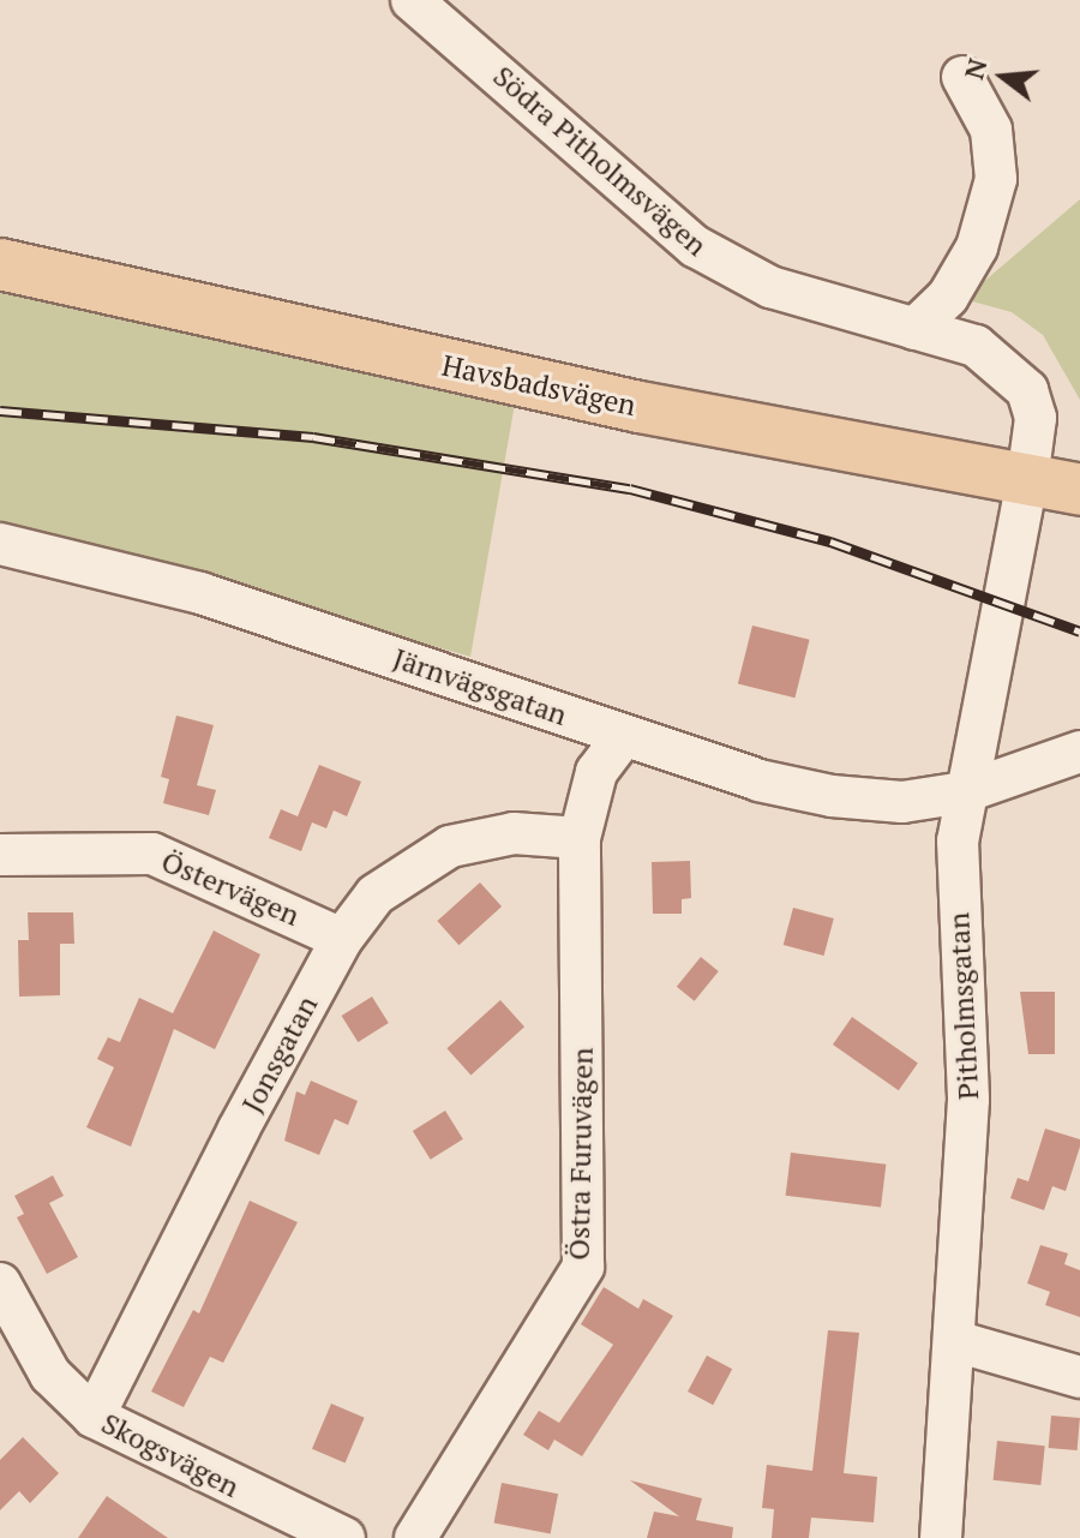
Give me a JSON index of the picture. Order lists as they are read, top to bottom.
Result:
{
  "streets": {
    "main road": ["Havsbadsvägen"],
    "street": [
      "Södra Pitholmsvägen",
      "Järnvägsgatan",
      "Östervägen",
      "Pitholmsgatan",
      "Jonsgatan",
      "Östra Furuvägen",
      "Skogsvägen"
    ]
  },
  "crossings": [
    ["Södra Pitholmsvägen", "Havsbadsvägen"],
    ["Södra Pitholmsvägen", "Pitholmsgatan"],
    ["Havsbadsvägen", "Pitholmsgatan"],
    ["Järnvägsgatan", "Pitholmsgatan"],
    ["Järnvägsgatan", "Östra Furuvägen"],
    ["Östervägen", "Jonsgatan"],
    ["Jonsgatan", "Östra Furuvägen"],
    ["Jonsgatan", "Skogsvägen"]
  ],
  "north": "left"
}
